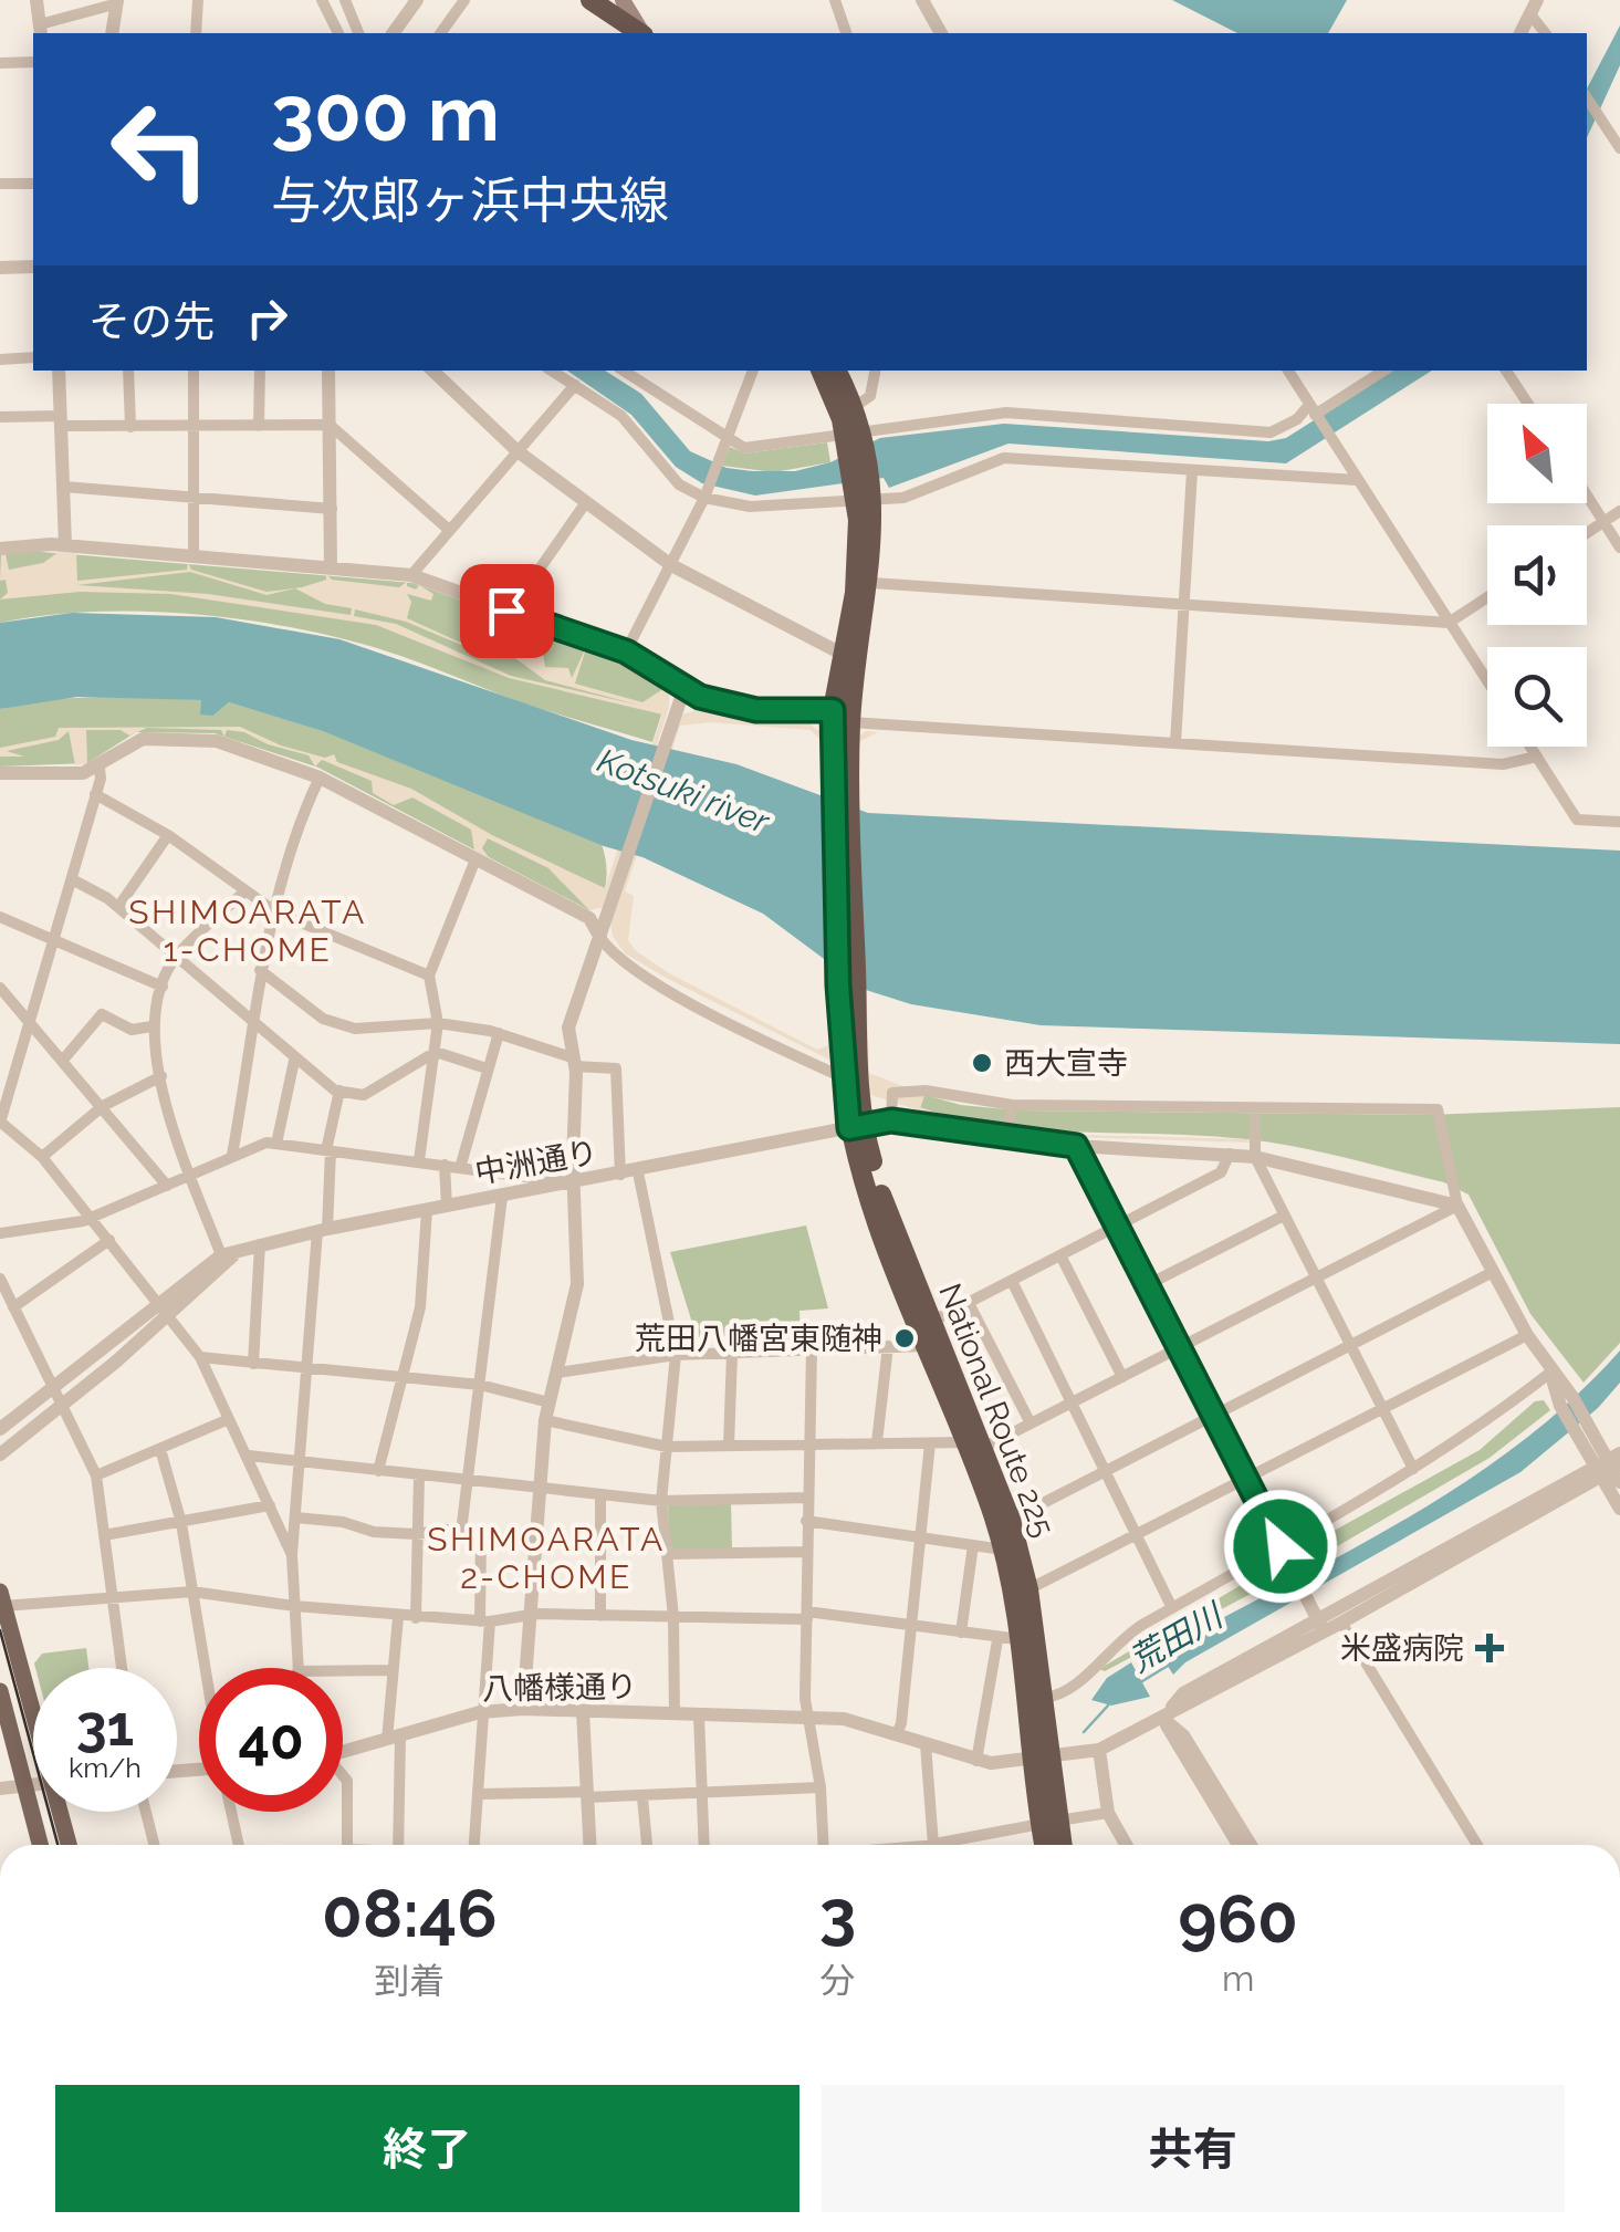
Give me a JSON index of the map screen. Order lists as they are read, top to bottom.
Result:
{
  "streets": {
    "highway": ["National Route 225"],
    "street": ["中洲通り", "八幡様通り"]
  },
  "crossings": [
    ["中洲通り", "National Route 225"]
  ],
  "districts": ["SHIMOARATA 1-CHOME", "SHIMOARATA 2-CHOME"],
  "water": ["Kotsuki river", "荒田川"],
  "places": {
    "other": ["西大宣寺", "荒田八幡宮東随神"],
    "health": ["米盛病院"]
  },
  "north": "top left",
  "page": {
    "turn": ["300 m", "与次郎ヶ浜中央線"],
    "then": "その先",
    "speed": "31 km/h",
    "limit": "40",
    "eta": [
      "08:46",
      "到着",
      "3",
      "分",
      "960",
      "m"
    ],
    "buttons": ["終了", "共有"]
  }
}
